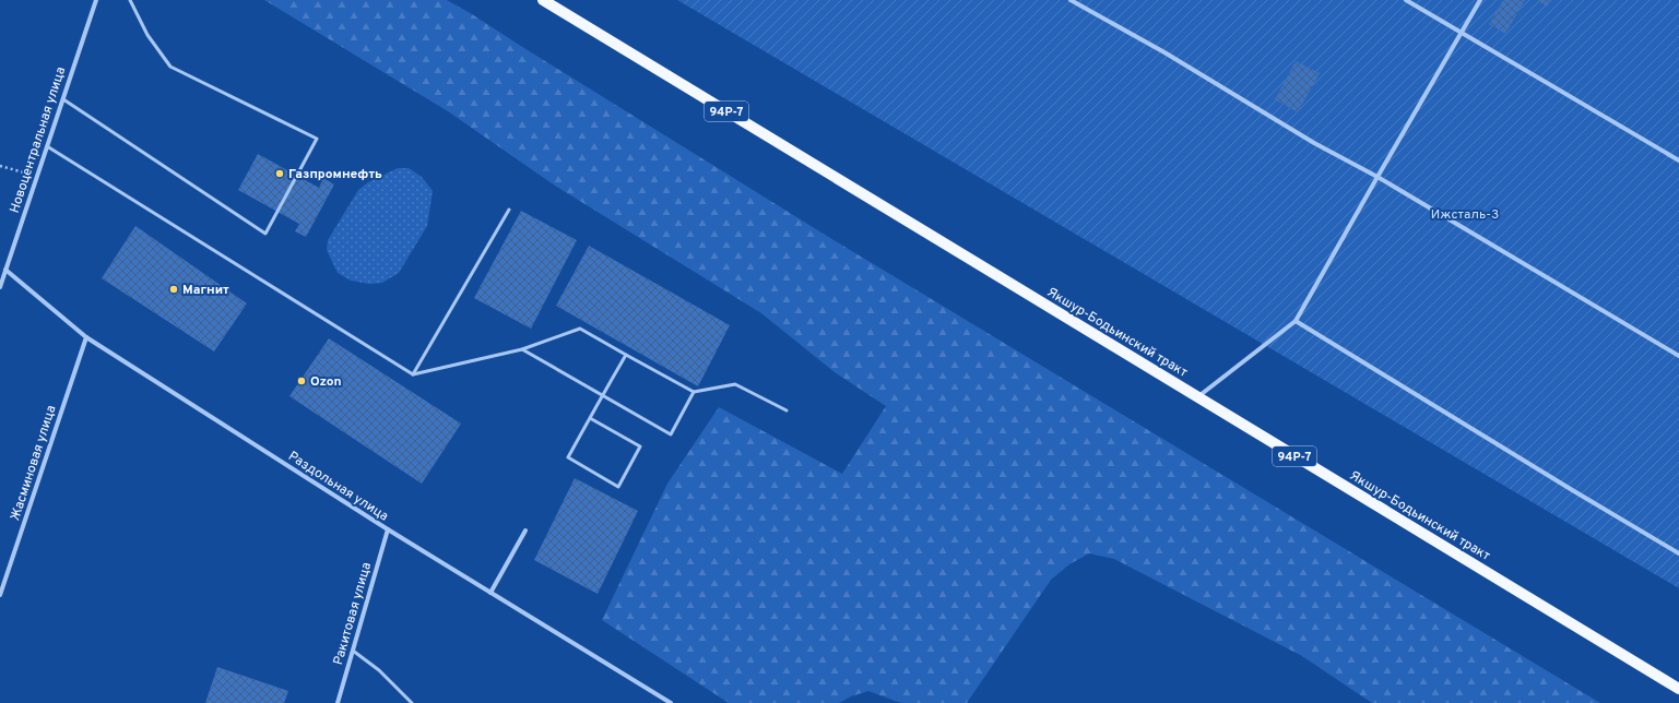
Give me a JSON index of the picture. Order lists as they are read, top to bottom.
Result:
{
  "streets": {
    "main road": ["94Р-7", "Якшур-Бодьинский тракт"],
    "street": [
      "Новоцентральная улица",
      "Жасминовая улица",
      "Раздольная улица",
      "Ракитовая улица"
    ]
  },
  "crossings": [
    ["Новоцентральная улица", "Раздольная улица"],
    ["Жасминовая улица", "Раздольная улица"],
    ["Раздольная улица", "Ракитовая улица"]
  ],
  "parks": ["Ижсталь-3"],
  "places": ["Газпромнефть", "Магнит", "Ozon"]
}
